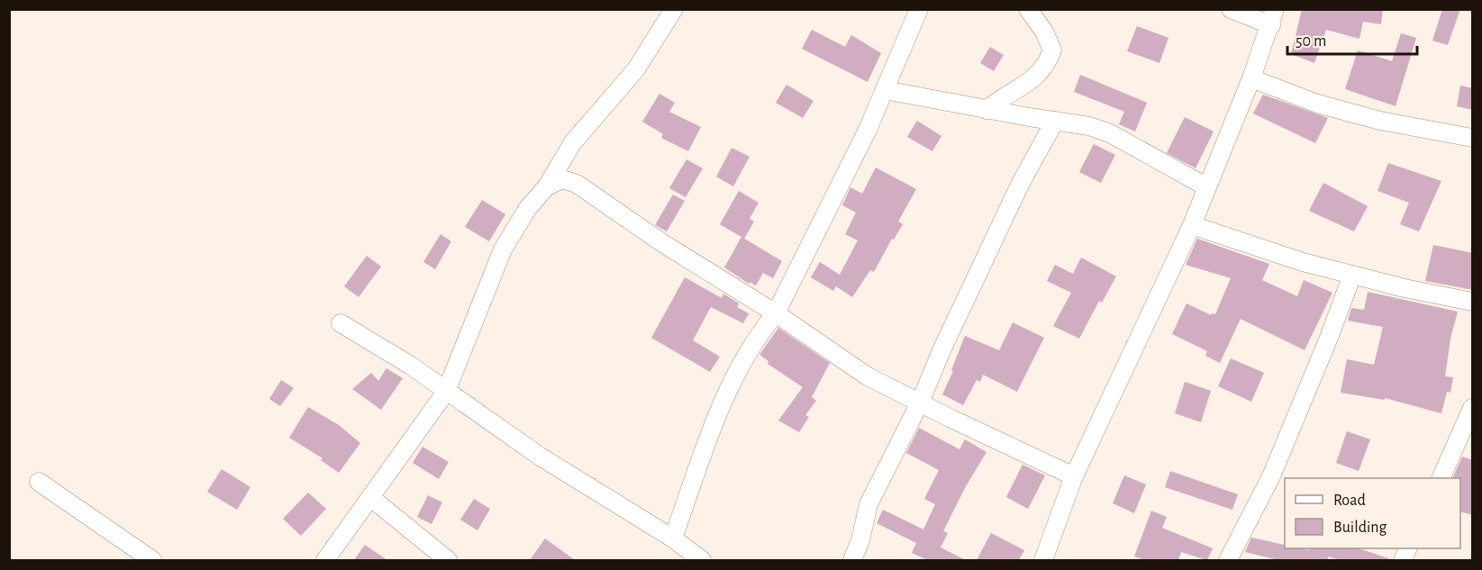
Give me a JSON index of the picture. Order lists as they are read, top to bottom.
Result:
{
  "legend": ["Road", "Building"],
  "scale_bar": "50 m"
}
